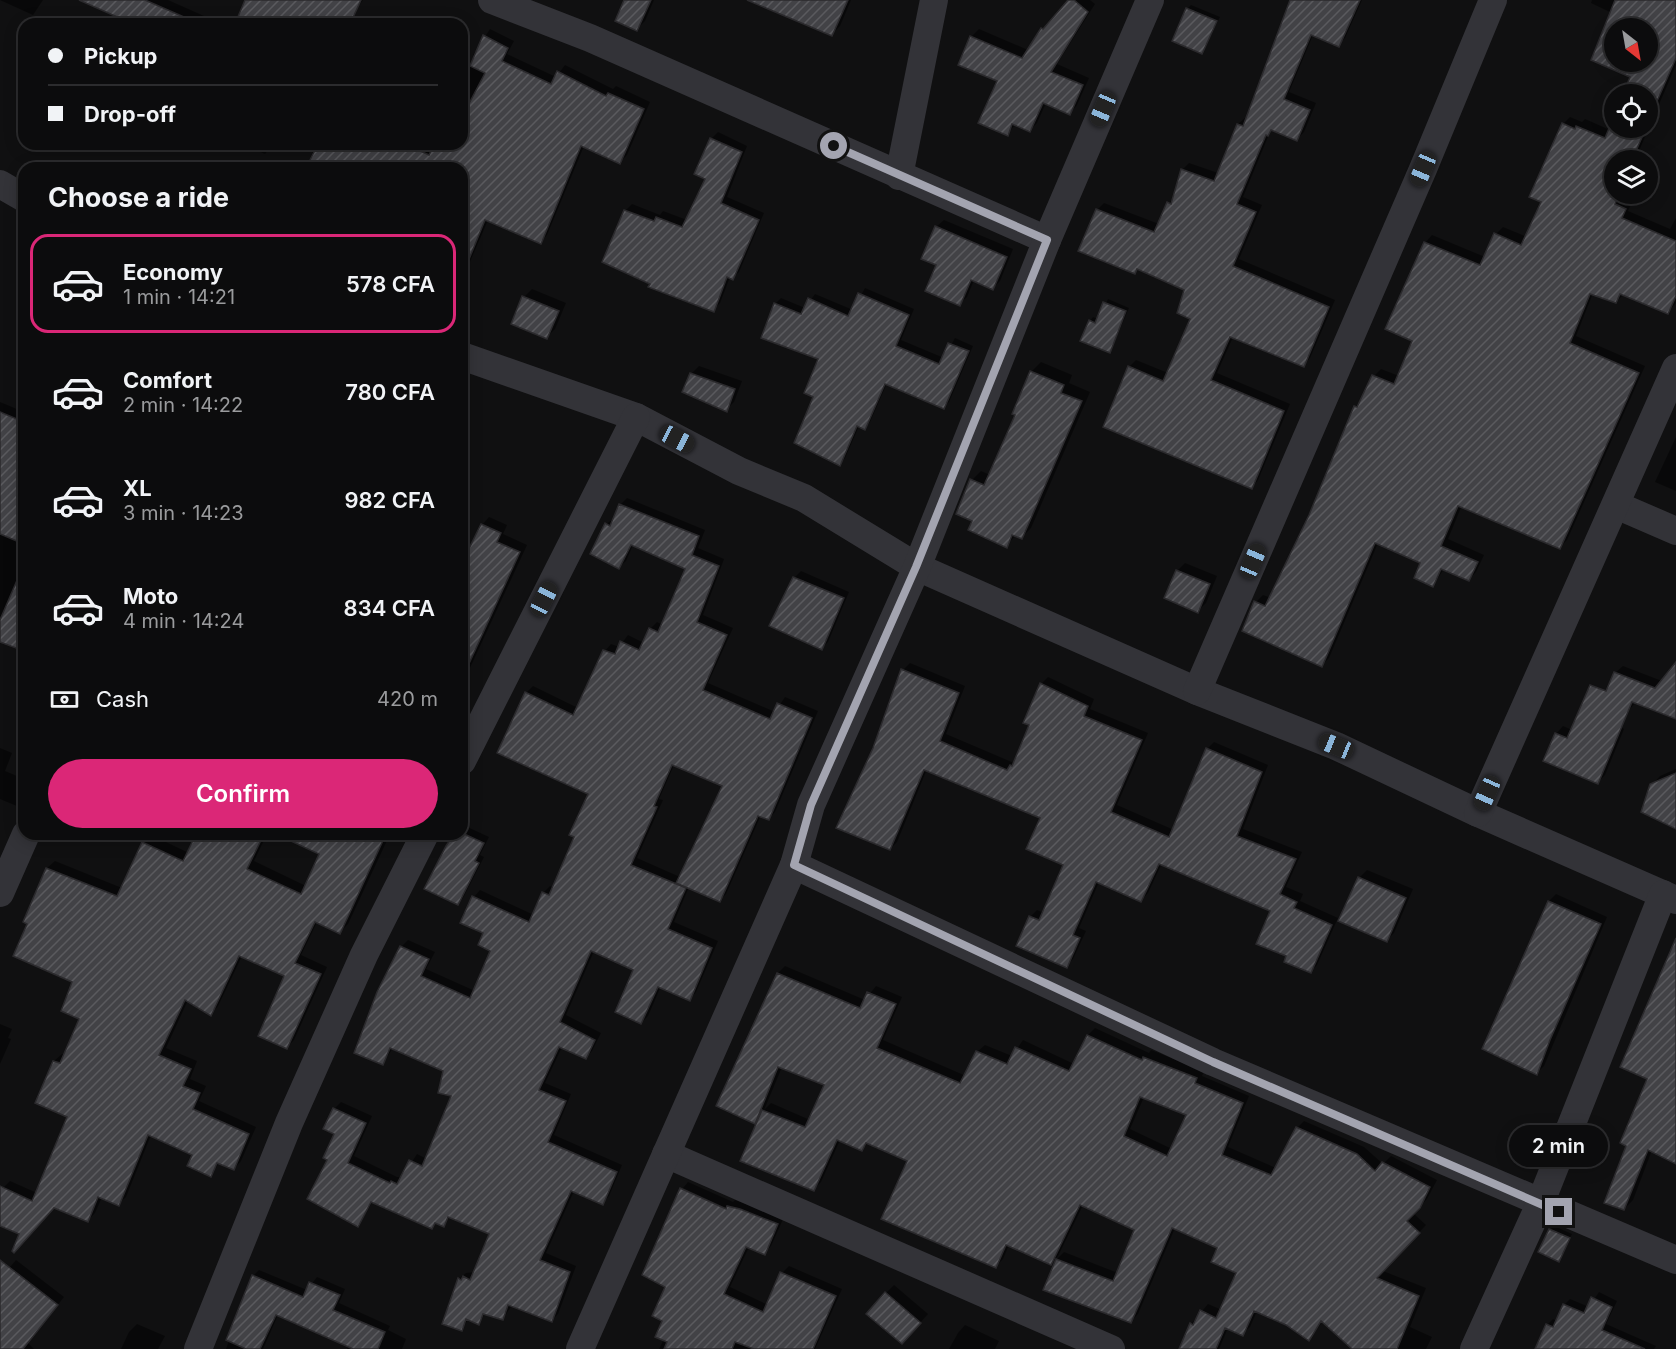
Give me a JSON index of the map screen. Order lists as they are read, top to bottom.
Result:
{
  "north": "bottom right",
  "page": {
    "banner": ["Pickup", "Drop-off"],
    "heading": "Choose a ride",
    "list": [
      {
        "name": "Economy",
        "note": "1 min · 14:21",
        "value": "578 CFA"
      },
      {
        "name": "Comfort",
        "note": "2 min · 14:22",
        "value": "780 CFA"
      },
      {
        "name": "XL",
        "note": "3 min · 14:23",
        "value": "982 CFA"
      },
      {
        "name": "Moto",
        "note": "4 min · 14:24",
        "value": "834 CFA"
      }
    ],
    "pay": ["Cash", "420 m"],
    "buttons": "Confirm",
    "bubble": "2 min"
  }
}
